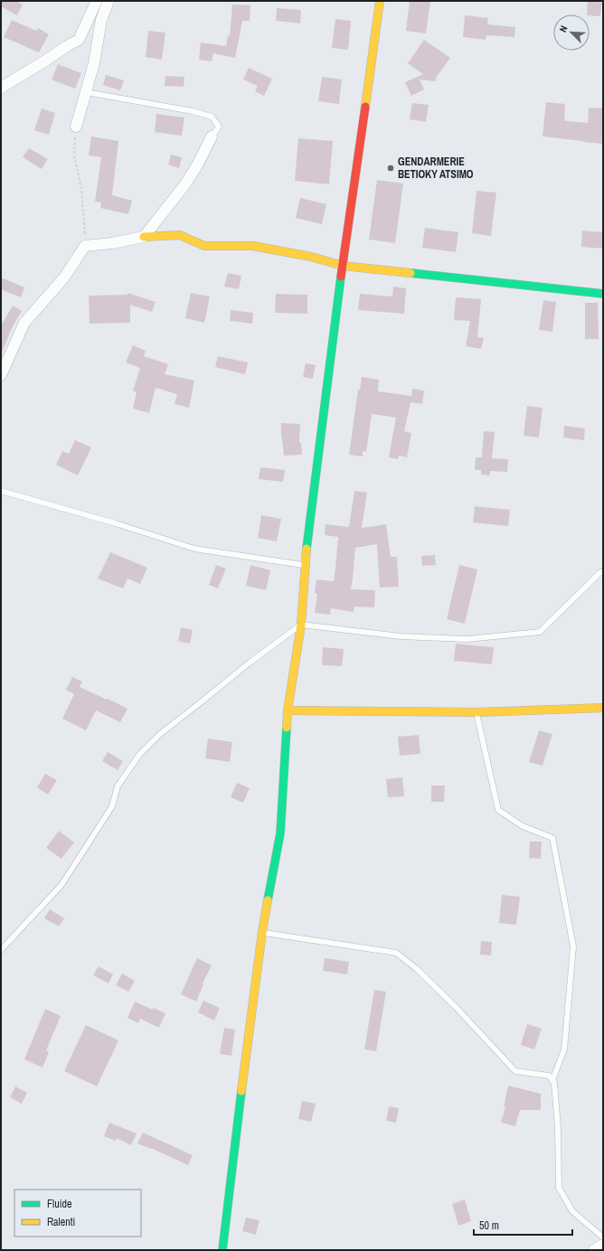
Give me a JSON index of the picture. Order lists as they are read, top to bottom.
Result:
{
  "places": ["GENDARMERIE BETIOKY ATSIMO"],
  "legend": ["Fluide", "Ralenti"],
  "scale_bar": "50 m",
  "north": "top left"
}
